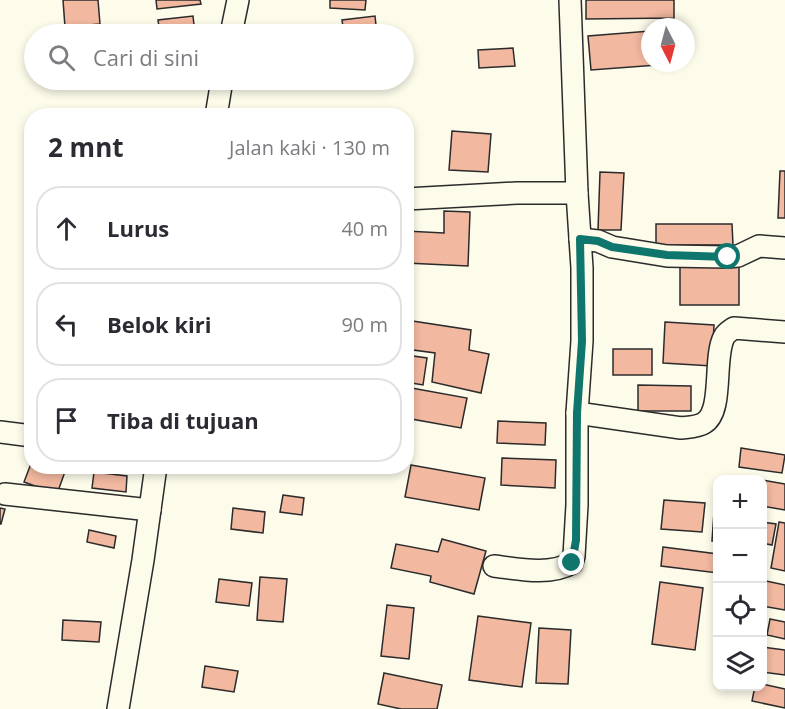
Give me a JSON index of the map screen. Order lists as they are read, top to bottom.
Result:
{
  "north": "bottom",
  "page": {
    "search": "Cari di sini",
    "heading": ["2 mnt", "Jalan kaki · 130 m"],
    "list": [
      ["Lurus", "40 m"],
      ["Belok kiri", "90 m"],
      "Tiba di tujuan"
    ],
    "map_buttons": ["+", "−"]
  }
}
